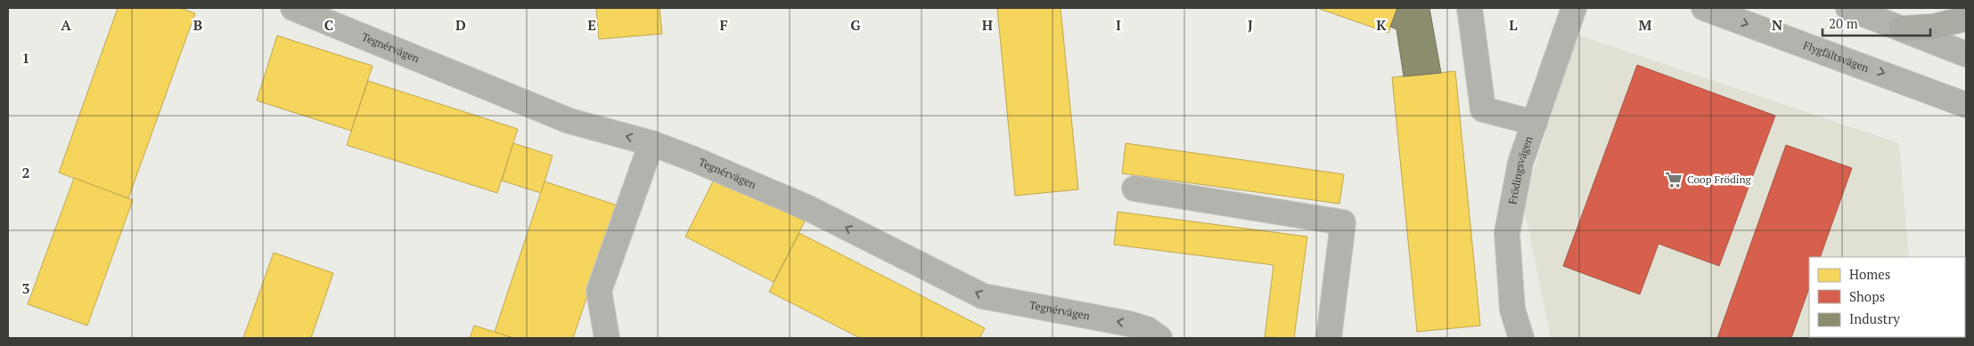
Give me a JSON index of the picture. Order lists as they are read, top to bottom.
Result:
{
  "streets": {
    "street": ["Tegnérvägen", "Flygfältsvägen", "Frödingsvägen"]
  },
  "one_way": ["Tegnérvägen"],
  "places": {
    "supermarket": ["Coop Fröding"]
  },
  "legend": ["Homes", "Shops", "Industry"],
  "scale_bar": "20 m",
  "grid": {
    "columns": [
      "A",
      "B",
      "C",
      "D",
      "E",
      "F",
      "G",
      "H",
      "I",
      "J",
      "K",
      "L",
      "M",
      "N"
    ],
    "rows": ["1", "2", "3"]
  }
}
